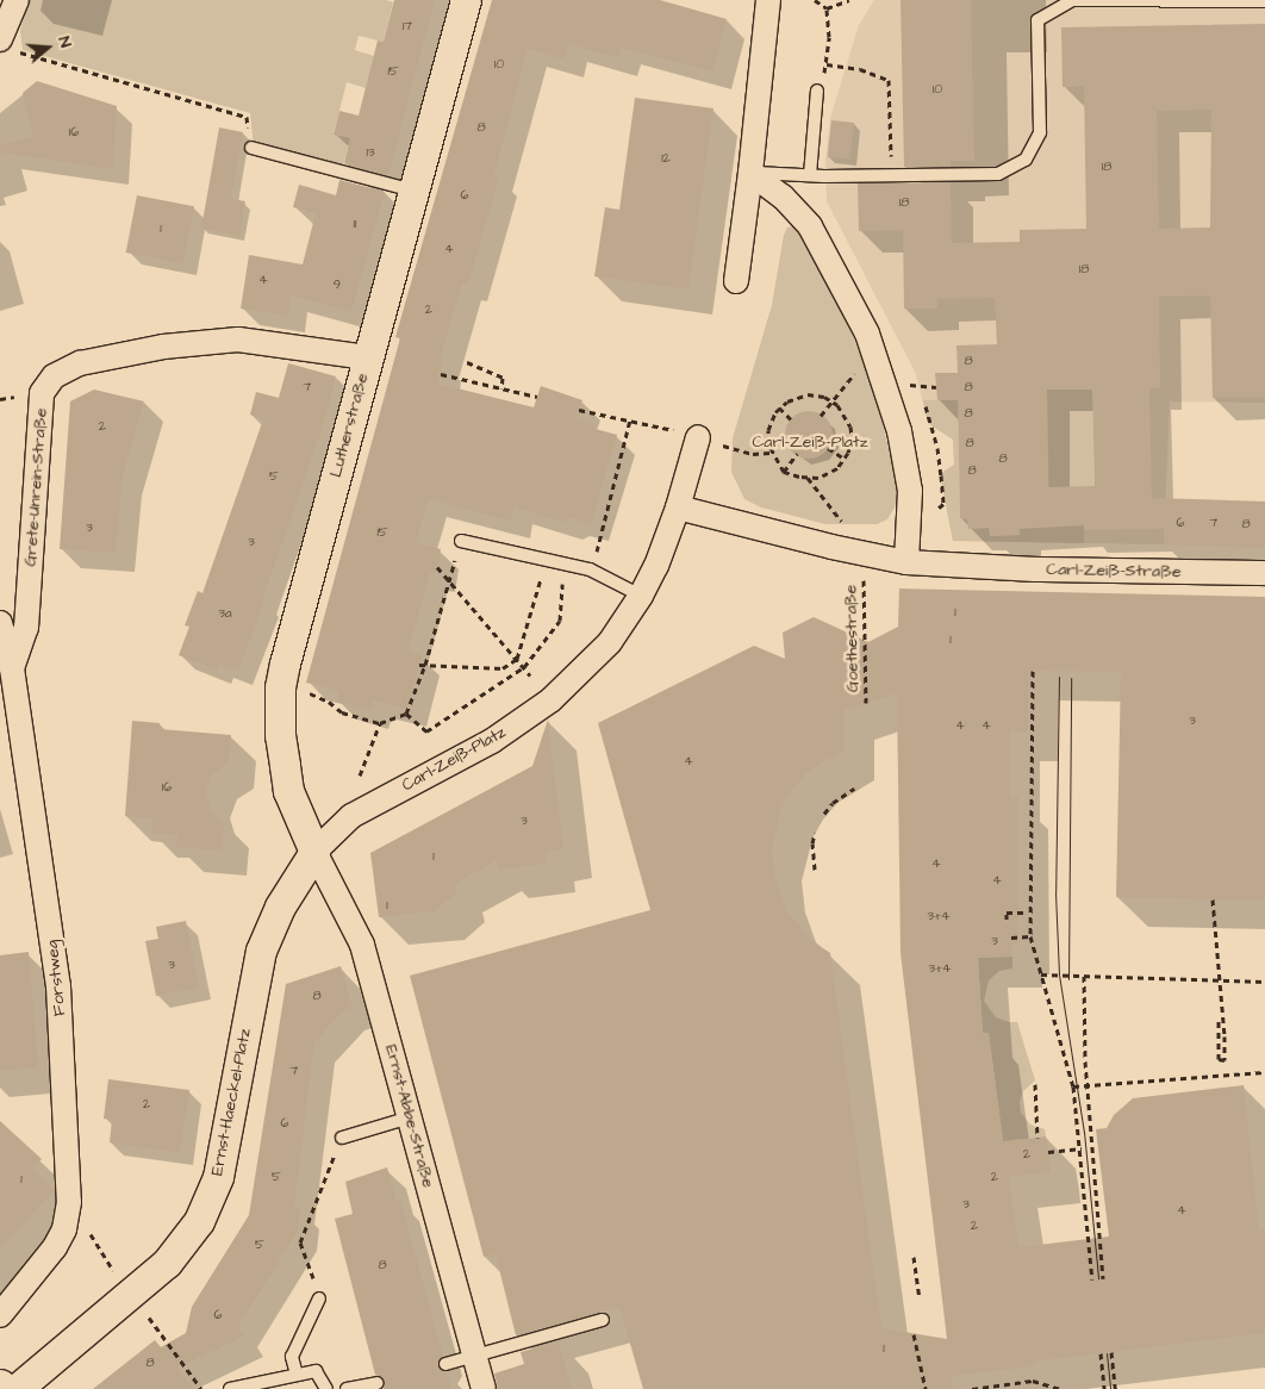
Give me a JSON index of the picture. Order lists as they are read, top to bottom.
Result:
{
  "streets": {
    "street": [
      "Lutherstraße",
      "Grete-Unrein-Straße",
      "Carl-Zeiß-Straße",
      "Carl-Zeiß-Platz",
      "Forstweg",
      "Ernst-Haeckel-Platz",
      "Ernst-Abbe-Straße"
    ],
    "path": ["Goethestraße"]
  },
  "crossings": [
    ["Lutherstraße", "Grete-Unrein-Straße"],
    ["Lutherstraße", "Carl-Zeiß-Platz"],
    ["Lutherstraße", "Ernst-Haeckel-Platz"],
    ["Lutherstraße", "Ernst-Abbe-Straße"],
    ["Grete-Unrein-Straße", "Forstweg"],
    ["Carl-Zeiß-Platz", "Ernst-Haeckel-Platz"],
    ["Carl-Zeiß-Platz", "Ernst-Abbe-Straße"],
    ["Ernst-Haeckel-Platz", "Ernst-Abbe-Straße"]
  ],
  "parks": ["Carl-Zeiß-Platz"],
  "house_numbers": [
    "17",
    "10",
    "15",
    "10",
    "8",
    "16",
    "13",
    "12",
    "18",
    "6",
    "18",
    "11",
    "1",
    "4",
    "18",
    "4",
    "9",
    "2",
    "8",
    "7",
    "8",
    "8",
    "2",
    "8",
    "8",
    "8",
    "5",
    "6",
    "7",
    "8",
    "3",
    "15",
    "3",
    "1",
    "3a",
    "1",
    "3",
    "4",
    "4",
    "4",
    "16",
    "3",
    "1",
    "4",
    "4",
    "1",
    "3+4",
    "3",
    "3",
    "3+4",
    "8",
    "7",
    "2",
    "6",
    "2",
    "5",
    "2",
    "1",
    "3",
    "4",
    "2",
    "5",
    "8",
    "6",
    "1",
    "8"
  ],
  "north": "right"
}
